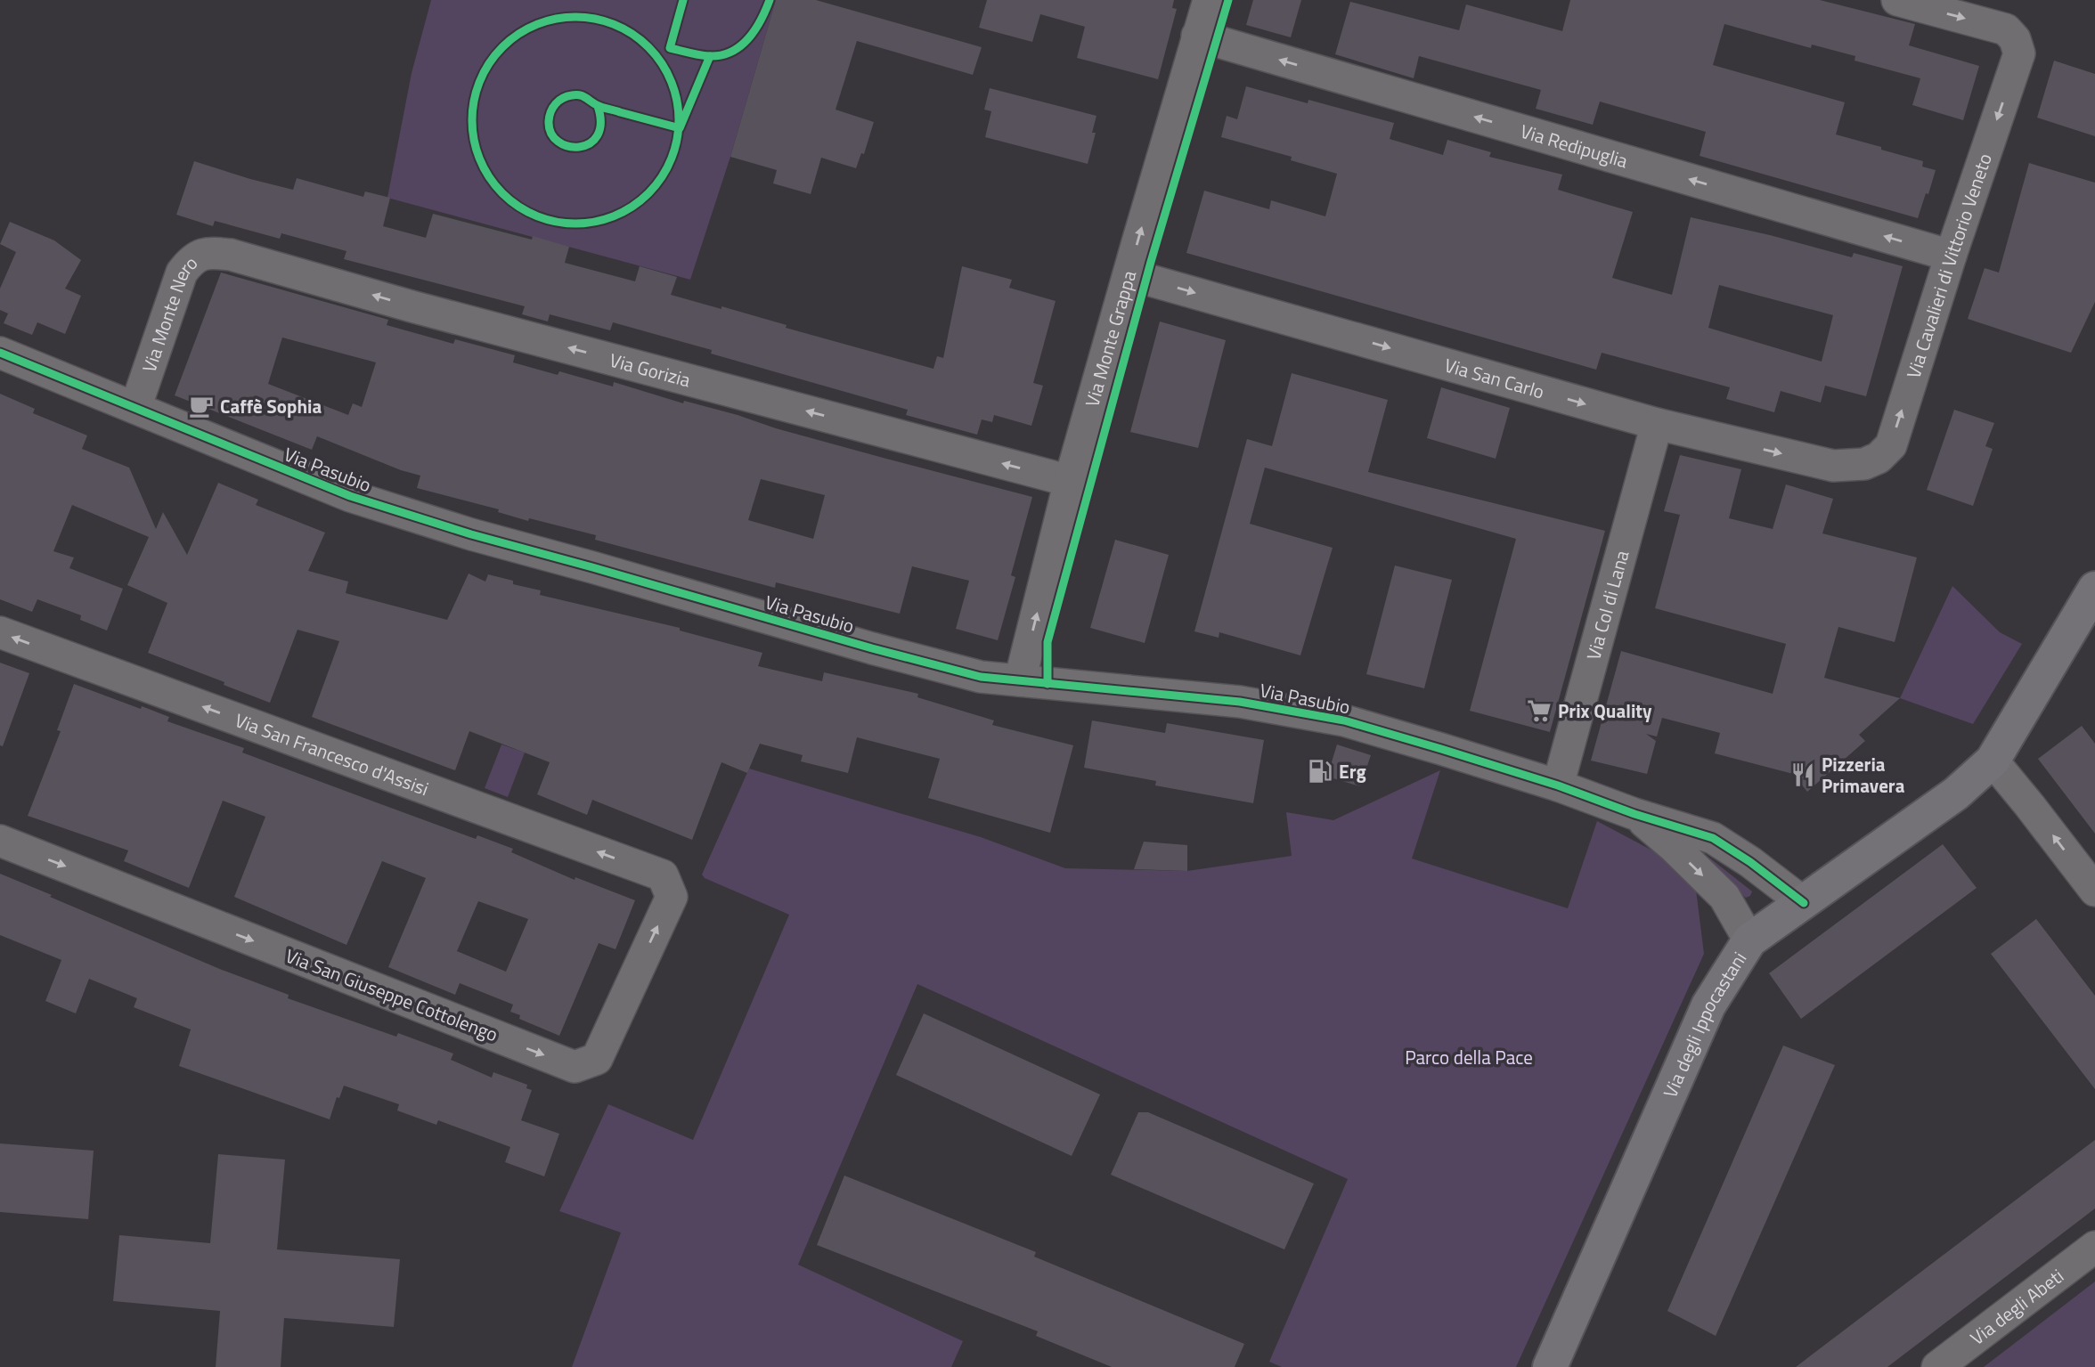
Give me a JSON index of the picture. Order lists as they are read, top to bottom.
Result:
{
  "streets": {
    "street": [
      "Via Redipuglia",
      "Via Cavalieri di Vittorio Veneto",
      "Via Monte Nero",
      "Via Monte Grappa",
      "Via Gorizia",
      "Via San Carlo",
      "Via Pasubio",
      "Via Col di Lana",
      "Via San Francesco d'Assisi",
      "Via San Giuseppe Cottolengo",
      "Via degli Ippocastani",
      "Via degli Abeti"
    ]
  },
  "crossings": [
    ["Via Redipuglia", "Via Cavalieri di Vittorio Veneto"],
    ["Via Redipuglia", "Via Monte Grappa"],
    ["Via Cavalieri di Vittorio Veneto", "Via San Carlo"],
    ["Via Monte Nero", "Via Gorizia"],
    ["Via Monte Nero", "Via Pasubio"],
    ["Via Monte Grappa", "Via Gorizia"],
    ["Via Monte Grappa", "Via San Carlo"],
    ["Via Monte Grappa", "Via Pasubio"],
    ["Via San Carlo", "Via Col di Lana"],
    ["Via Pasubio", "Via Col di Lana"],
    ["Via Pasubio", "Via degli Ippocastani"],
    ["Via San Francesco d'Assisi", "Via San Giuseppe Cottolengo"]
  ],
  "one_way": [
    "Via Redipuglia",
    "Via Monte Grappa",
    "Via Gorizia",
    "Via San Carlo",
    "Via San Francesco d'Assisi"
  ],
  "parks": ["Parco della Pace"],
  "places": {
    "cafe": ["Caffè Sophia"],
    "supermarket": ["Prix Quality"],
    "fuel station": ["Erg"],
    "restaurant": ["Pizzeria Primavera"]
  }
}
